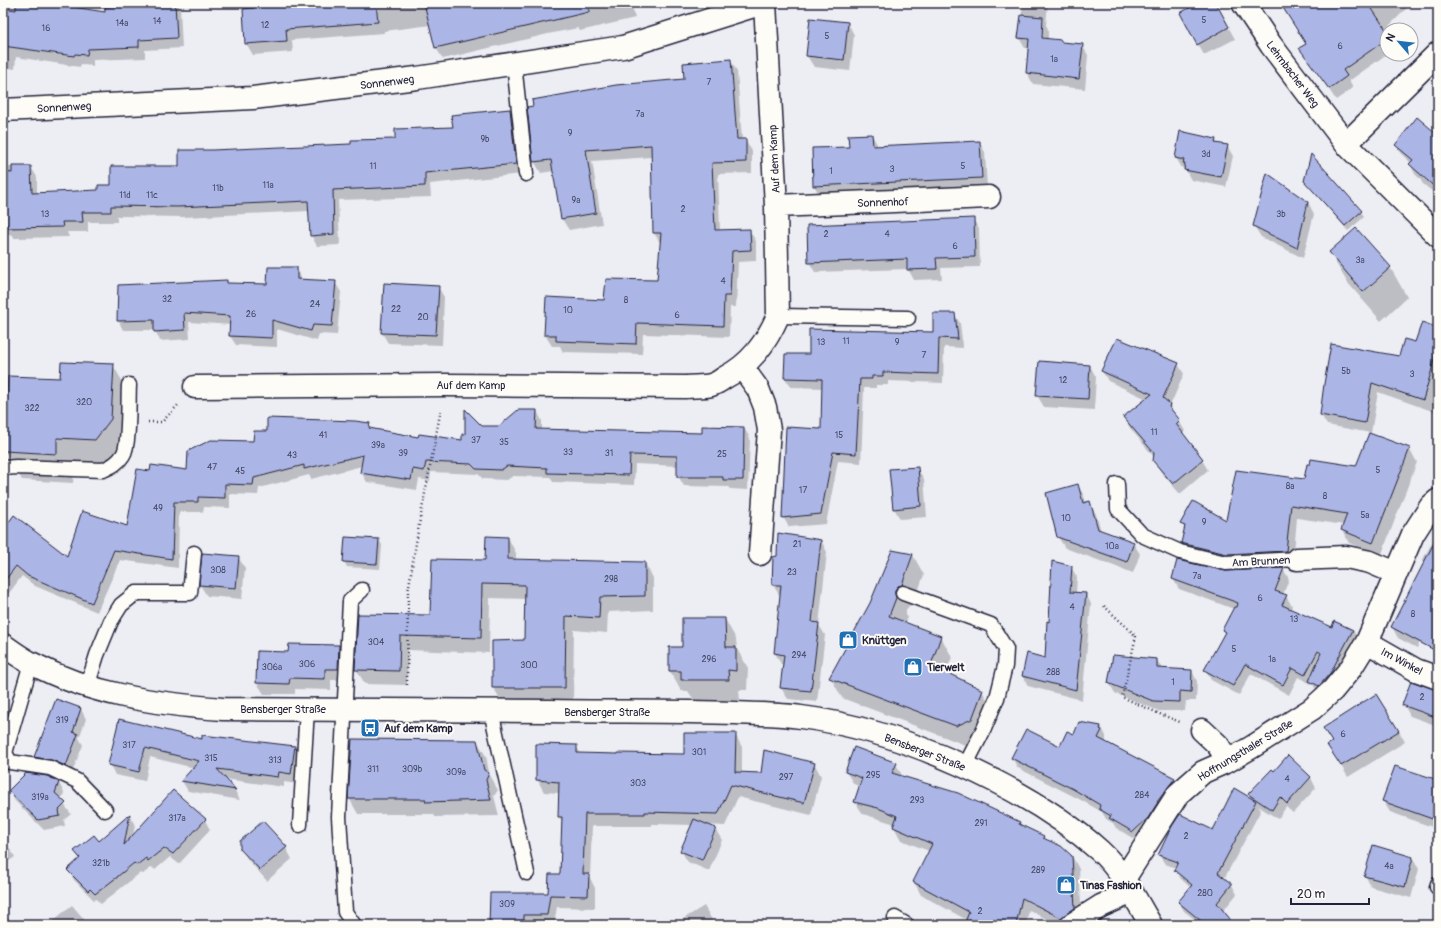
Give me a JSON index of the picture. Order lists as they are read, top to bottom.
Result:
{
  "streets": {
    "street": [
      "Lehmbacher Weg",
      "Sonnenweg",
      "Auf dem Kamp",
      "Sonnenhof",
      "Am Brunnen",
      "Im Winkel",
      "Bensberger Straße",
      "Hoffnungsthaler Straße"
    ]
  },
  "crossings": [
    ["Sonnenweg", "Auf dem Kamp"],
    ["Auf dem Kamp", "Sonnenhof"],
    ["Am Brunnen", "Hoffnungsthaler Straße"],
    ["Im Winkel", "Hoffnungsthaler Straße"],
    ["Bensberger Straße", "Hoffnungsthaler Straße"]
  ],
  "places": {
    "shop": ["Knüttgen", "Tierwelt", "Tinas Fashion"],
    "bus stop": ["Auf dem Kamp"]
  },
  "house_numbers": [
    "5",
    "14",
    "14a",
    "12",
    "16",
    "5",
    "6",
    "1a",
    "7",
    "7a",
    "9",
    "9b",
    "3d",
    "11",
    "5",
    "3",
    "1",
    "11a",
    "11b",
    "11d",
    "11c",
    "9a",
    "2",
    "13",
    "3b",
    "2",
    "4",
    "6",
    "3a",
    "4",
    "32",
    "8",
    "24",
    "22",
    "10",
    "26",
    "6",
    "20",
    "11",
    "13",
    "9",
    "7",
    "5b",
    "3",
    "12",
    "320",
    "322",
    "11",
    "41",
    "15",
    "37",
    "35",
    "39a",
    "33",
    "39",
    "31",
    "25",
    "43",
    "47",
    "5",
    "45",
    "8a",
    "17",
    "8",
    "49",
    "5a",
    "10",
    "9",
    "21",
    "10a",
    "308",
    "23",
    "7a",
    "298",
    "6",
    "4",
    "8",
    "13",
    "304",
    "5",
    "294",
    "296",
    "1a",
    "306",
    "300",
    "306a",
    "288",
    "1",
    "2",
    "319",
    "6",
    "317",
    "301",
    "315",
    "313",
    "311",
    "309b",
    "309a",
    "295",
    "297",
    "4",
    "303",
    "284",
    "319a",
    "293",
    "317a",
    "291",
    "2",
    "321b",
    "4a",
    "289",
    "280",
    "309",
    "2"
  ],
  "scale_bar": "20 m",
  "north": "top left"
}
